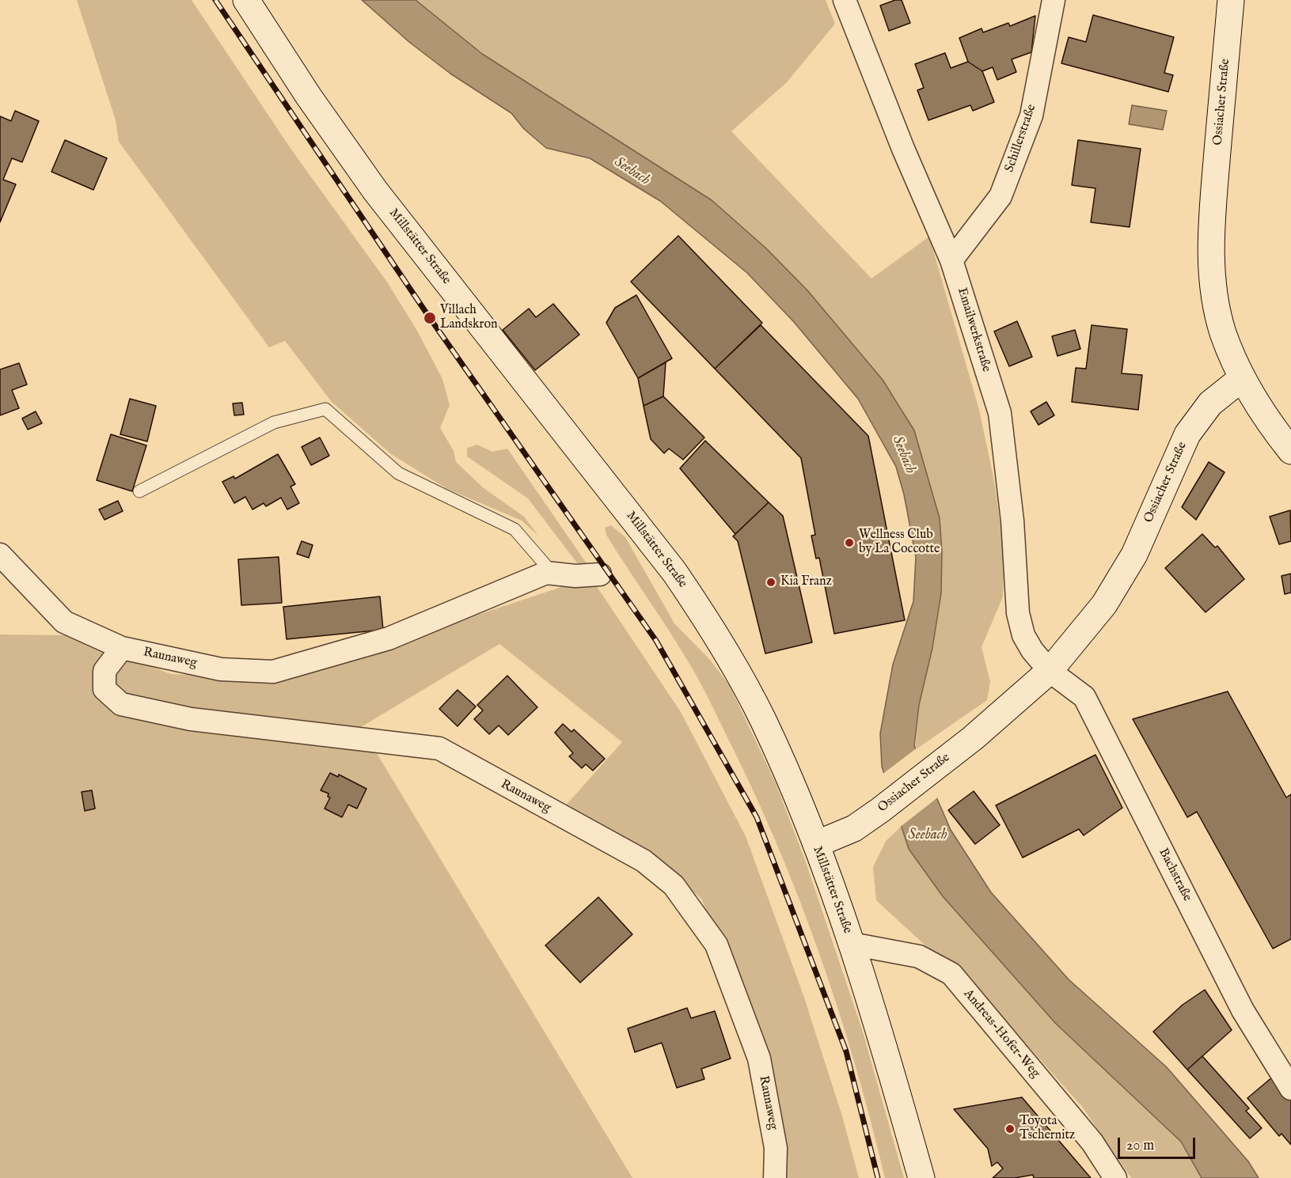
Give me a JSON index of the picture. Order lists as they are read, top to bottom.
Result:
{
  "streets": {
    "street": [
      "Ossiacher Straße",
      "Schillerstraße",
      "Millstätter Straße",
      "Emailwerkstraße",
      "Raunaweg",
      "Bachstraße",
      "Andreas-Hofer-Weg"
    ]
  },
  "crossings": [
    ["Ossiacher Straße", "Millstätter Straße"],
    ["Ossiacher Straße", "Emailwerkstraße"],
    ["Ossiacher Straße", "Bachstraße"],
    ["Schillerstraße", "Emailwerkstraße"],
    ["Millstätter Straße", "Andreas-Hofer-Weg"],
    ["Emailwerkstraße", "Bachstraße"]
  ],
  "water": ["Seebach"],
  "places": [
    "Villach Landskron",
    "Wellness Club by La Coccotte",
    "Kia Franz",
    "Toyota Tschernitz"
  ],
  "scale_bar": "20 m"
}
